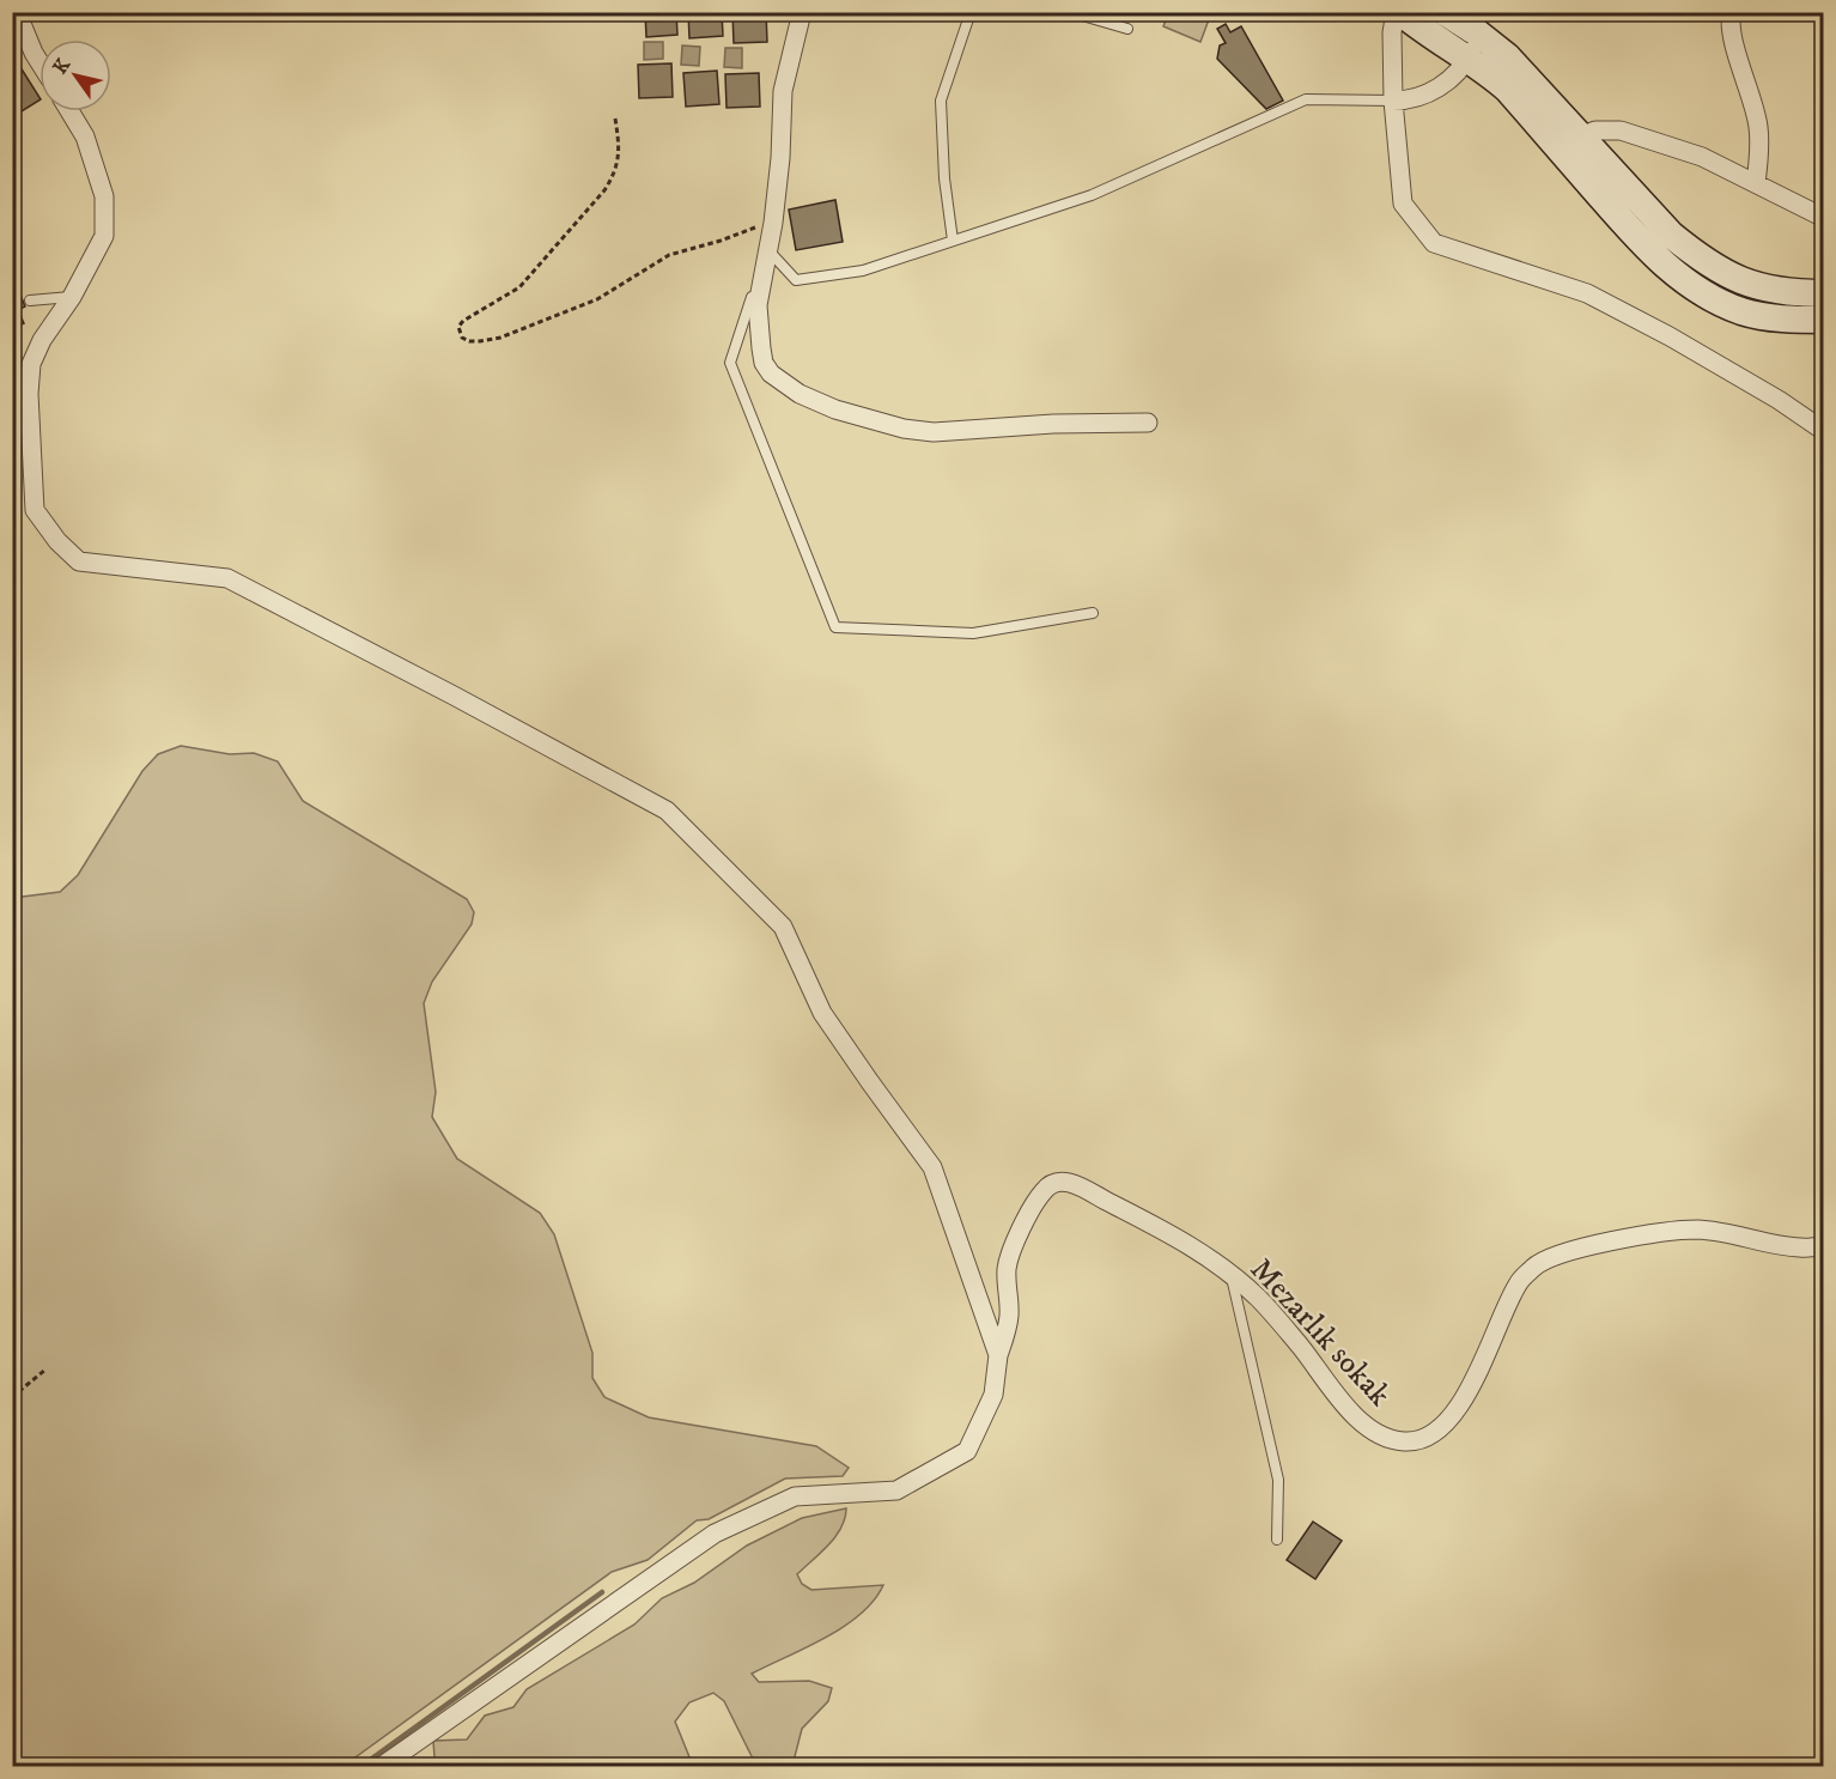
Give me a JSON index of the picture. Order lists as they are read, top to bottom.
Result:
{
  "streets": {
    "street": ["Mezarlık sokak"]
  },
  "north": "top left"
}
